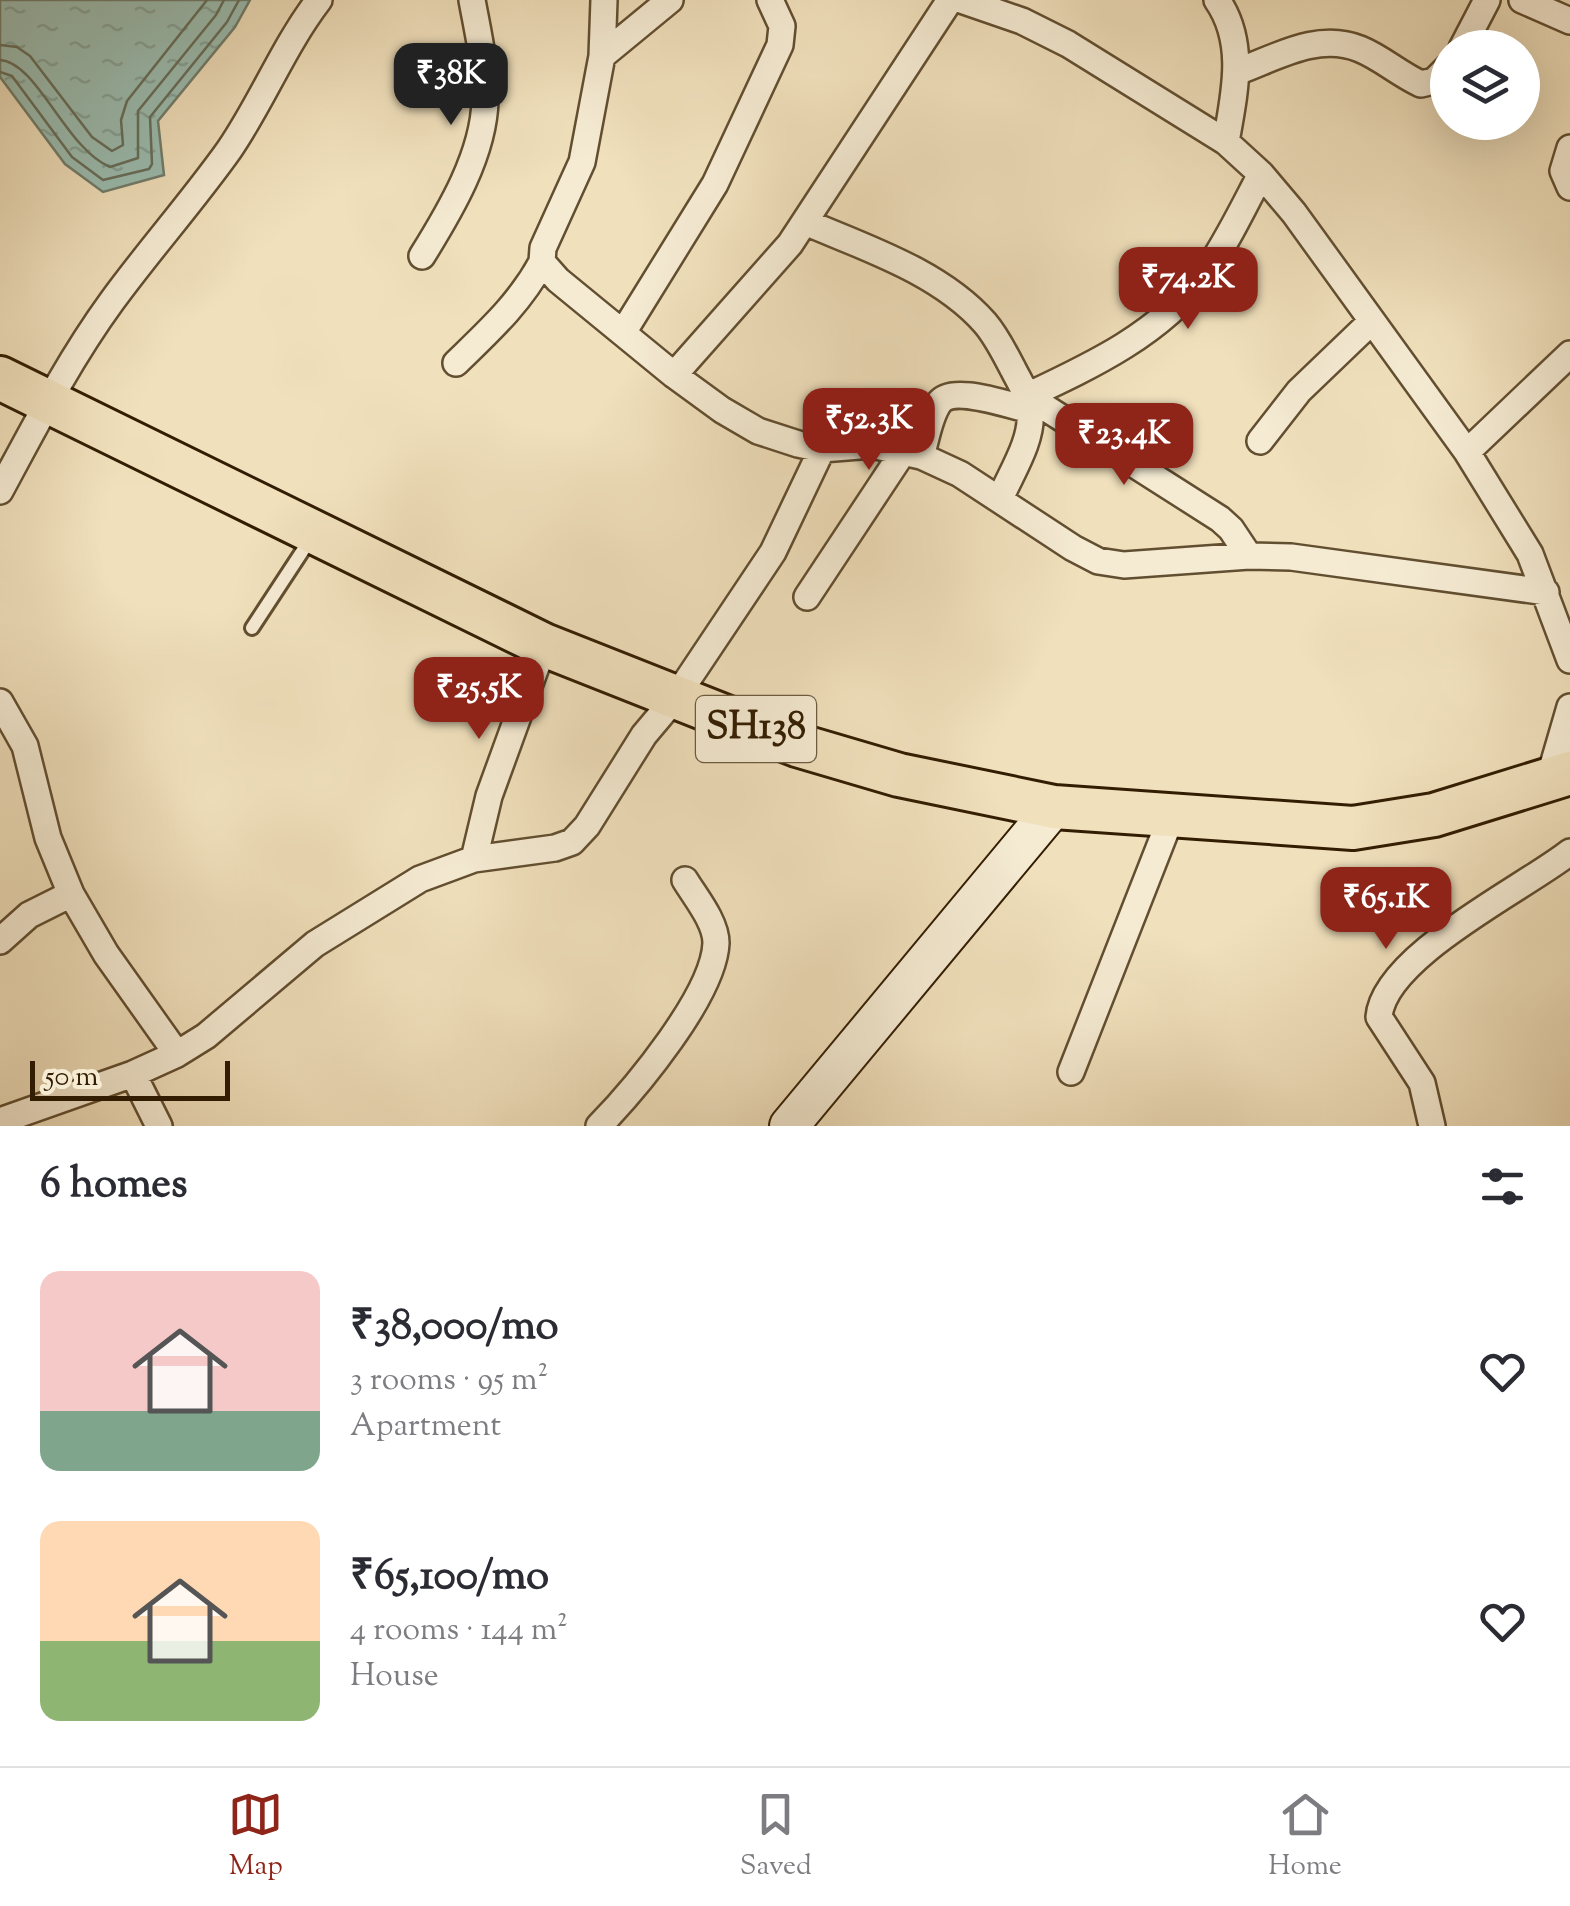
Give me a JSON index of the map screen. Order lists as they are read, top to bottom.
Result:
{
  "streets": {
    "main road": ["SH138"]
  },
  "scale_bar": "50 m",
  "page": {
    "price": [
      "₹38K",
      "₹74.2K",
      "₹52.3K",
      "₹23.4K",
      "₹25.5K",
      "₹65.1K"
    ],
    "scale": "50 m",
    "heading": "6 homes",
    "list": [
      {
        "name": "₹38,000/mo",
        "note": "3 rooms · 95 m² · Apartment"
      },
      {
        "name": "₹65,100/mo",
        "note": "4 rooms · 144 m² · House"
      }
    ],
    "tabs": ["Map", "Saved", "Home"]
  }
}
